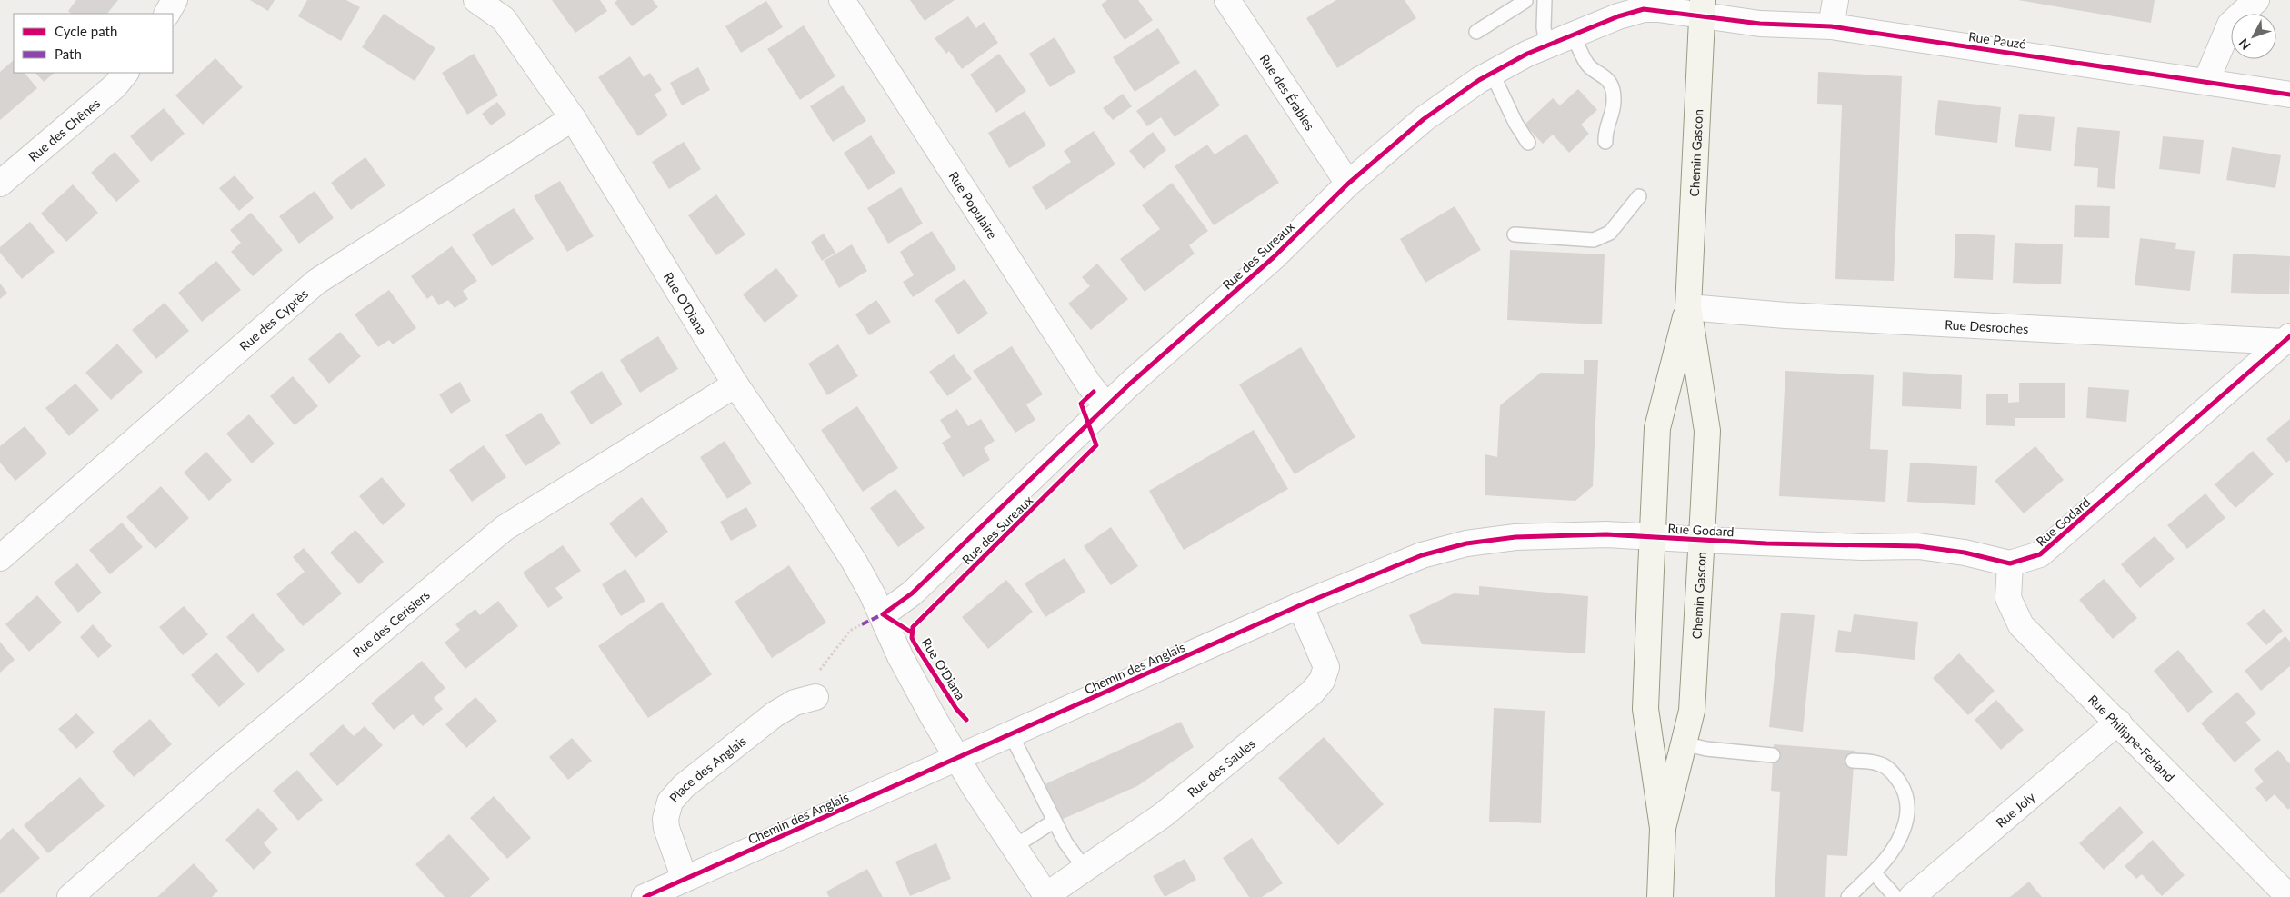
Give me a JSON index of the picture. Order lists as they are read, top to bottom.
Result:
{
  "streets": {
    "main road": ["Chemin Gascon"],
    "street": [
      "Rue Pauzé",
      "Rue des Érables",
      "Rue des Chênes",
      "Rue Populaire",
      "Rue des Sureaux",
      "Rue O'Diana",
      "Rue des Cyprès",
      "Rue Desroches",
      "Rue Godard",
      "Rue des Cerisiers",
      "Chemin des Anglais",
      "Rue Philippe-Ferland",
      "Rue des Saules",
      "Place des Anglais",
      "Rue Joly"
    ]
  },
  "crossings": [
    ["Rue Pauzé", "Chemin Gascon"],
    ["Rue Pauzé", "Rue des Sureaux"],
    ["Rue des Érables", "Rue des Sureaux"],
    ["Chemin Gascon", "Rue des Sureaux"],
    ["Chemin Gascon", "Rue Desroches"],
    ["Chemin Gascon", "Rue Godard"],
    ["Chemin Gascon", "Chemin des Anglais"],
    ["Rue Populaire", "Rue des Sureaux"],
    ["Rue des Sureaux", "Rue O'Diana"],
    ["Rue O'Diana", "Rue des Cyprès"],
    ["Rue O'Diana", "Rue des Cerisiers"],
    ["Rue O'Diana", "Chemin des Anglais"],
    ["Rue O'Diana", "Rue des Saules"],
    ["Rue Desroches", "Rue Godard"],
    ["Rue Godard", "Chemin des Anglais"],
    ["Rue Godard", "Rue Philippe-Ferland"],
    ["Chemin des Anglais", "Rue des Saules"],
    ["Chemin des Anglais", "Place des Anglais"],
    ["Rue Philippe-Ferland", "Rue Joly"]
  ],
  "legend": ["Cycle path", "Path"],
  "north": "bottom left"
}
